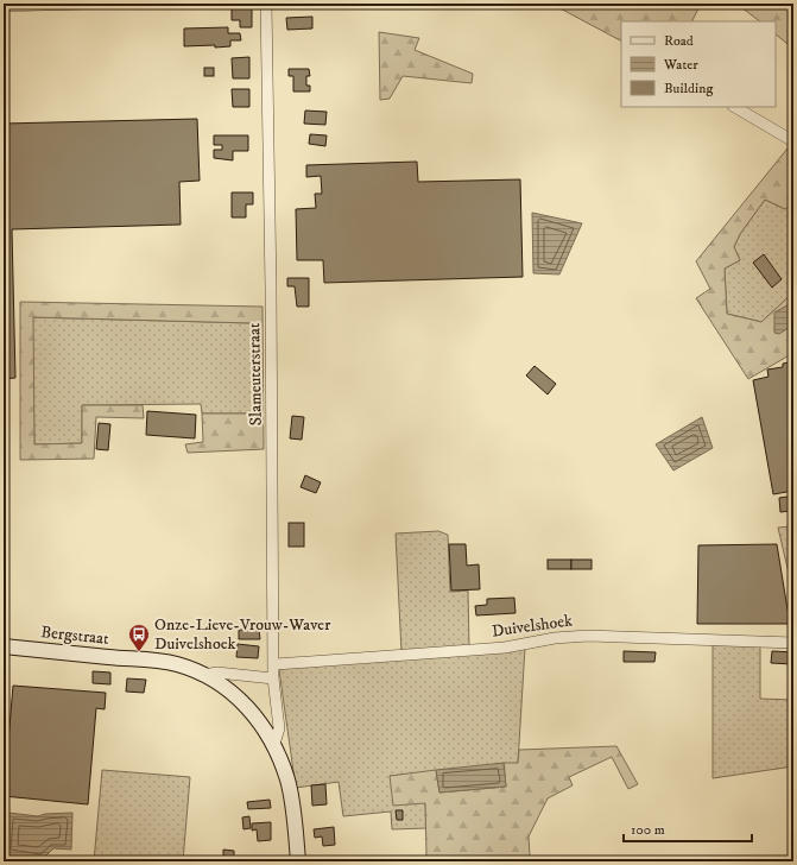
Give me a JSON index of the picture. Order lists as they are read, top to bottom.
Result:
{
  "streets": {
    "street": ["Slameuterstraat", "Duivelshoek", "Bergstraat"]
  },
  "crossings": [
    ["Slameuterstraat", "Duivelshoek"],
    ["Slameuterstraat", "Bergstraat"]
  ],
  "places": {
    "bus stop": ["Onze-Lieve-Vrouw-Waver Duivelshoek"]
  },
  "legend": ["Road", "Water", "Building"],
  "scale_bar": "100 m"
}
